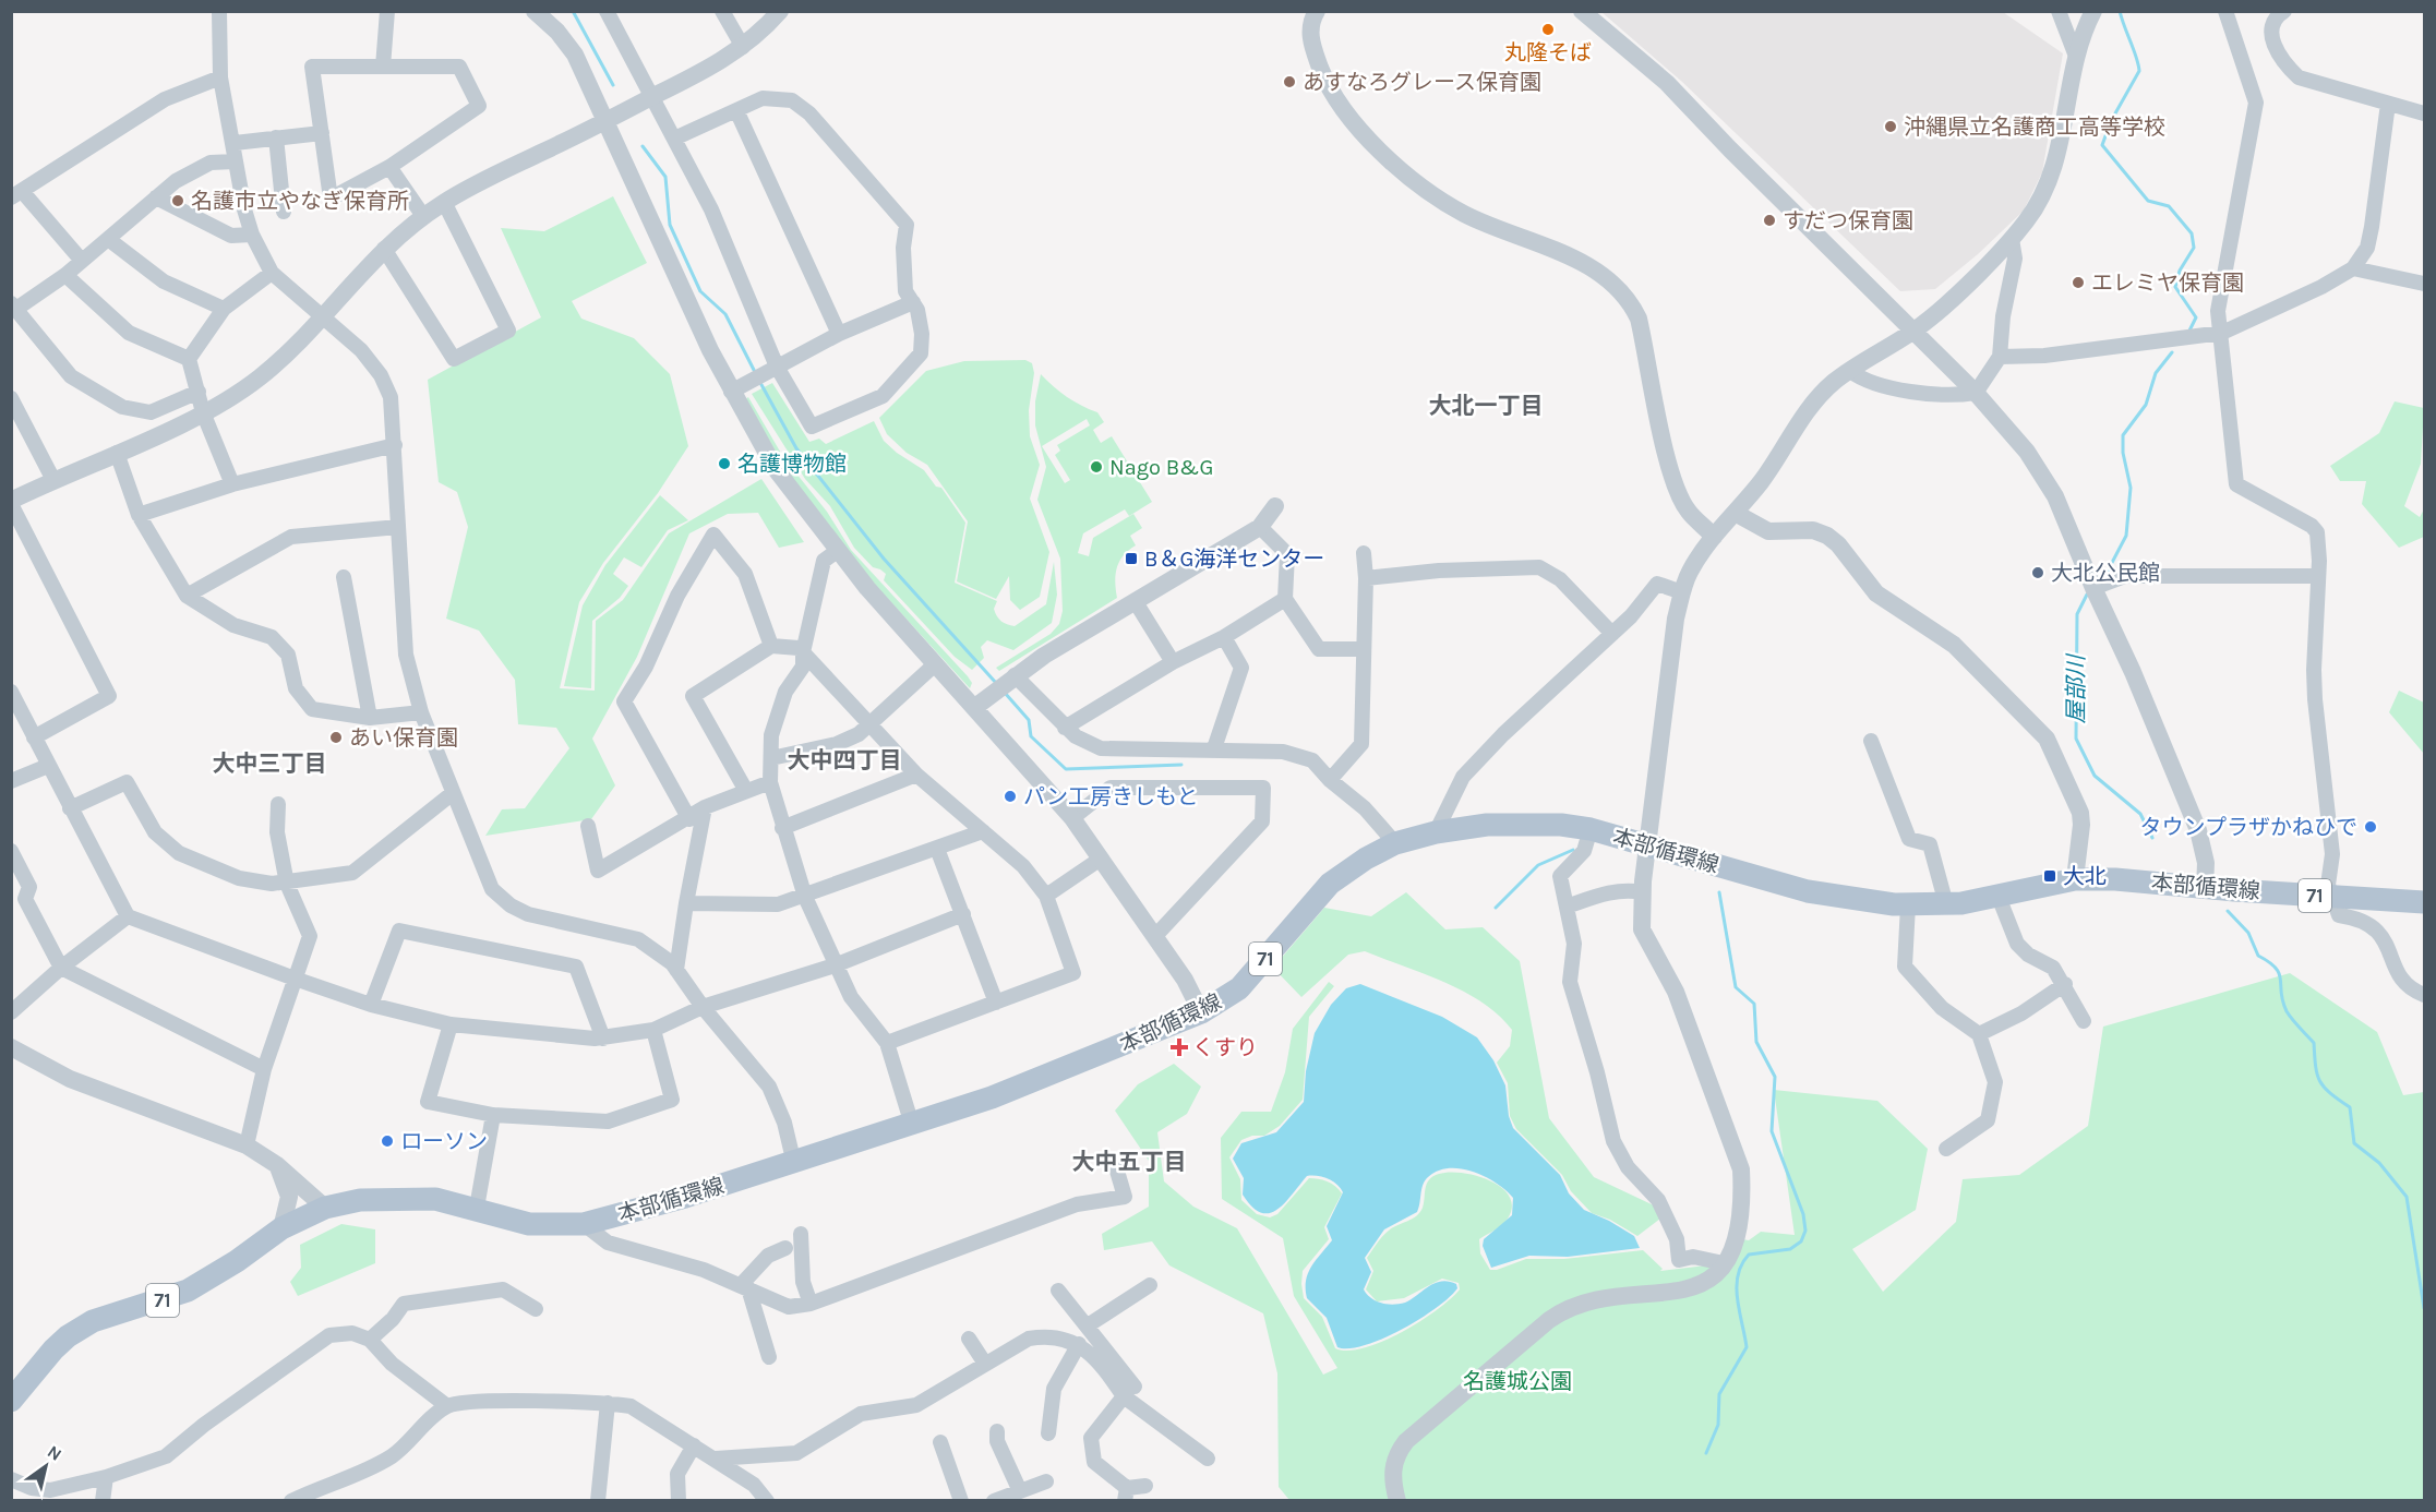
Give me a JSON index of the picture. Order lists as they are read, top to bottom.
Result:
{
  "streets": {
    "main road": ["本部循環線", "71"]
  },
  "districts": [
    "大北一丁目",
    "大中四丁目",
    "大中三丁目",
    "大中五丁目"
  ],
  "water": ["屋部川"],
  "parks": ["名護城公園"],
  "places": {
    "other": [
      "丸隆そば",
      "あすなろグレース保育園",
      "沖縄県立名護商工高等学校",
      "名護市立やなぎ保育所",
      "すだつ保育園",
      "エレミヤ保育園",
      "名護博物館",
      "Nago B&G",
      "大北公民館",
      "あい保育園",
      "パン工房きしもと",
      "タウンプラザかねひで",
      "ローソン"
    ],
    "transit": ["B＆G海洋センター", "大北"],
    "health": ["くすり"]
  },
  "north": "top right"
}
